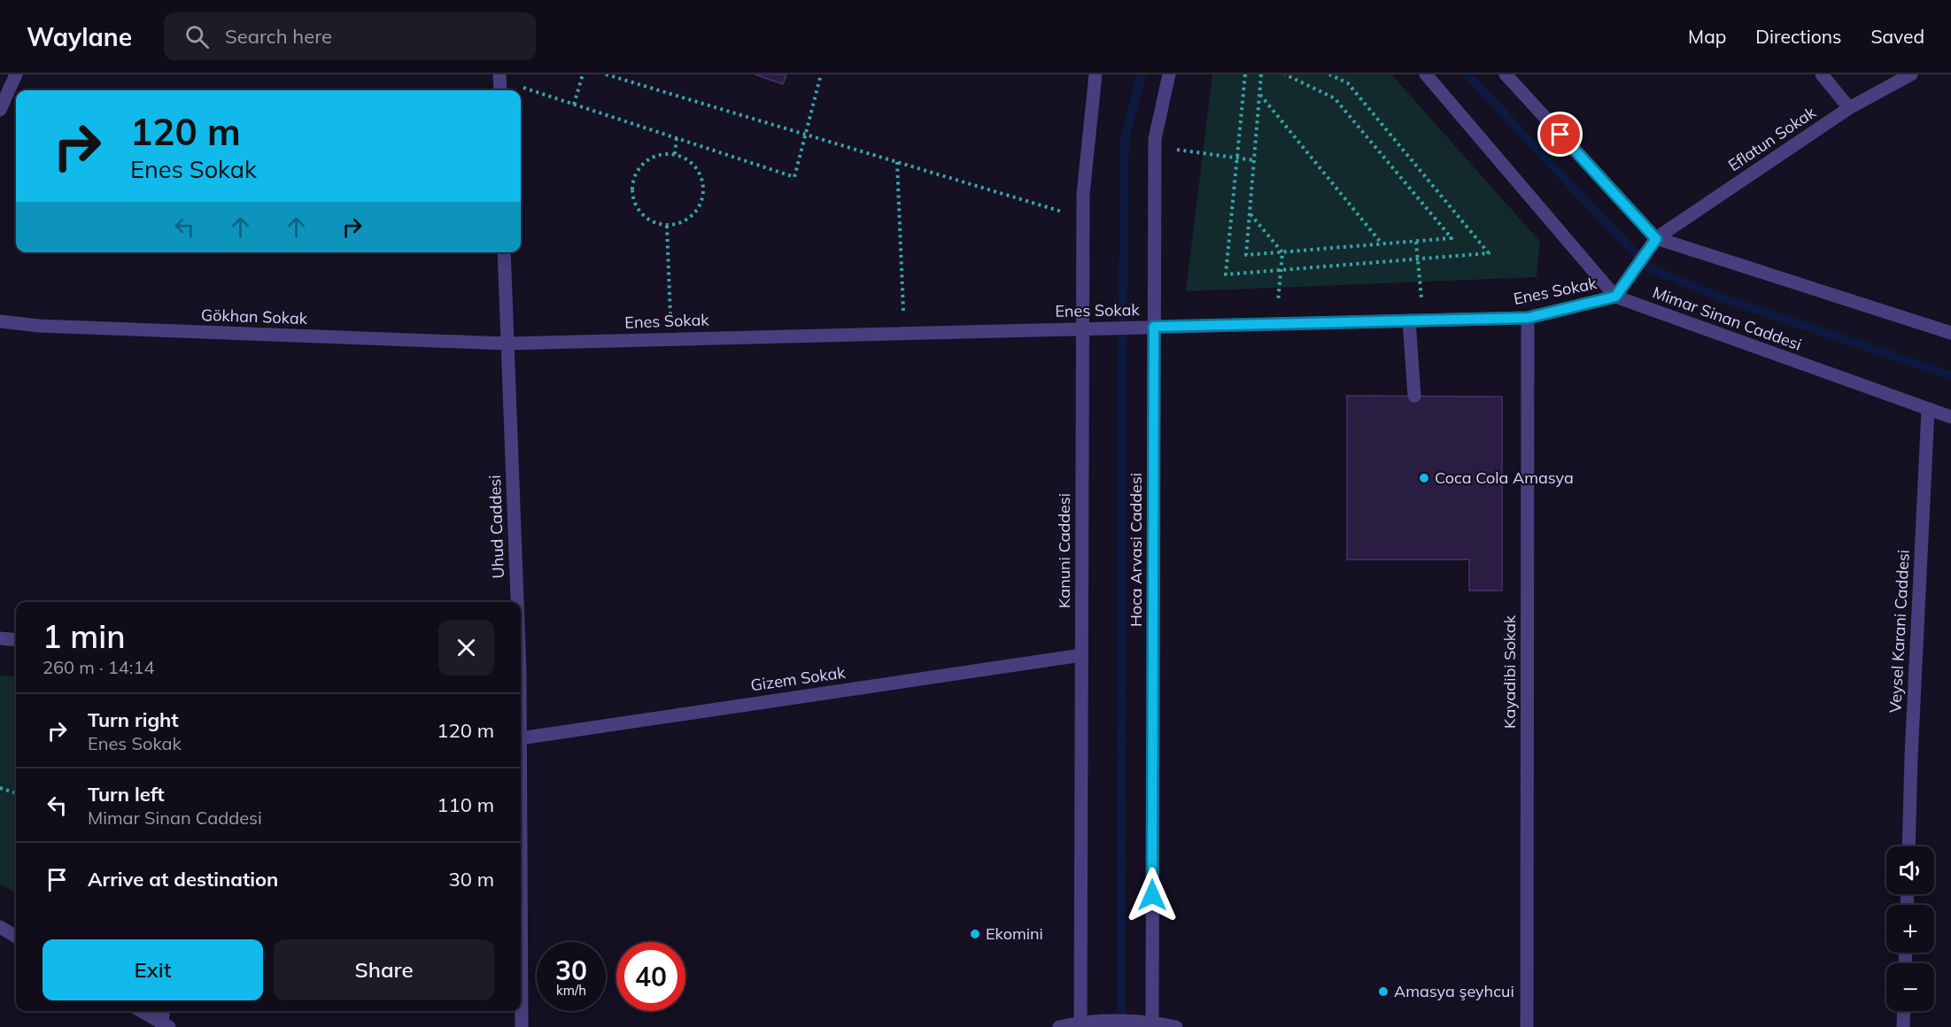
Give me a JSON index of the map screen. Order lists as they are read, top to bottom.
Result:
{
  "streets": {
    "street": [
      "Eflatun Sokak",
      "Enes Sokak",
      "Gökhan Sokak",
      "Mimar Sinan Caddesi",
      "Uhud Caddesi",
      "Hoca Arvasi Caddesi",
      "Kanuni Caddesi",
      "Veysel Karani Caddesi",
      "Kayadibi Sokak",
      "Gizem Sokak"
    ]
  },
  "crossings": [
    ["Eflatun Sokak", "Enes Sokak"],
    ["Enes Sokak", "Gökhan Sokak"],
    ["Enes Sokak", "Mimar Sinan Caddesi"],
    ["Enes Sokak", "Uhud Caddesi"],
    ["Enes Sokak", "Hoca Arvasi Caddesi"],
    ["Enes Sokak", "Kanuni Caddesi"],
    ["Enes Sokak", "Kayadibi Sokak"],
    ["Gökhan Sokak", "Uhud Caddesi"],
    ["Mimar Sinan Caddesi", "Veysel Karani Caddesi"],
    ["Kanuni Caddesi", "Gizem Sokak"]
  ],
  "places": ["Coca Cola Amasya", "Ekomini", "Amasya şeyhcui"],
  "page": {
    "header": "Waylane",
    "search": "Search here",
    "nav": ["Map", "Directions", "Saved"],
    "turn": ["120 m", "Enes Sokak"],
    "heading": ["1 min", "260 m · 14:14"],
    "list": [
      {
        "name": "Turn right",
        "note": "Enes Sokak",
        "value": "120 m"
      },
      {
        "name": "Turn left",
        "note": "Mimar Sinan Caddesi",
        "value": "110 m"
      },
      {
        "name": "Arrive at destination",
        "value": "30 m"
      }
    ],
    "map_buttons": ["+", "−"],
    "buttons": ["Exit", "Share"],
    "speed": "30 km/h",
    "limit": "40"
  }
}
